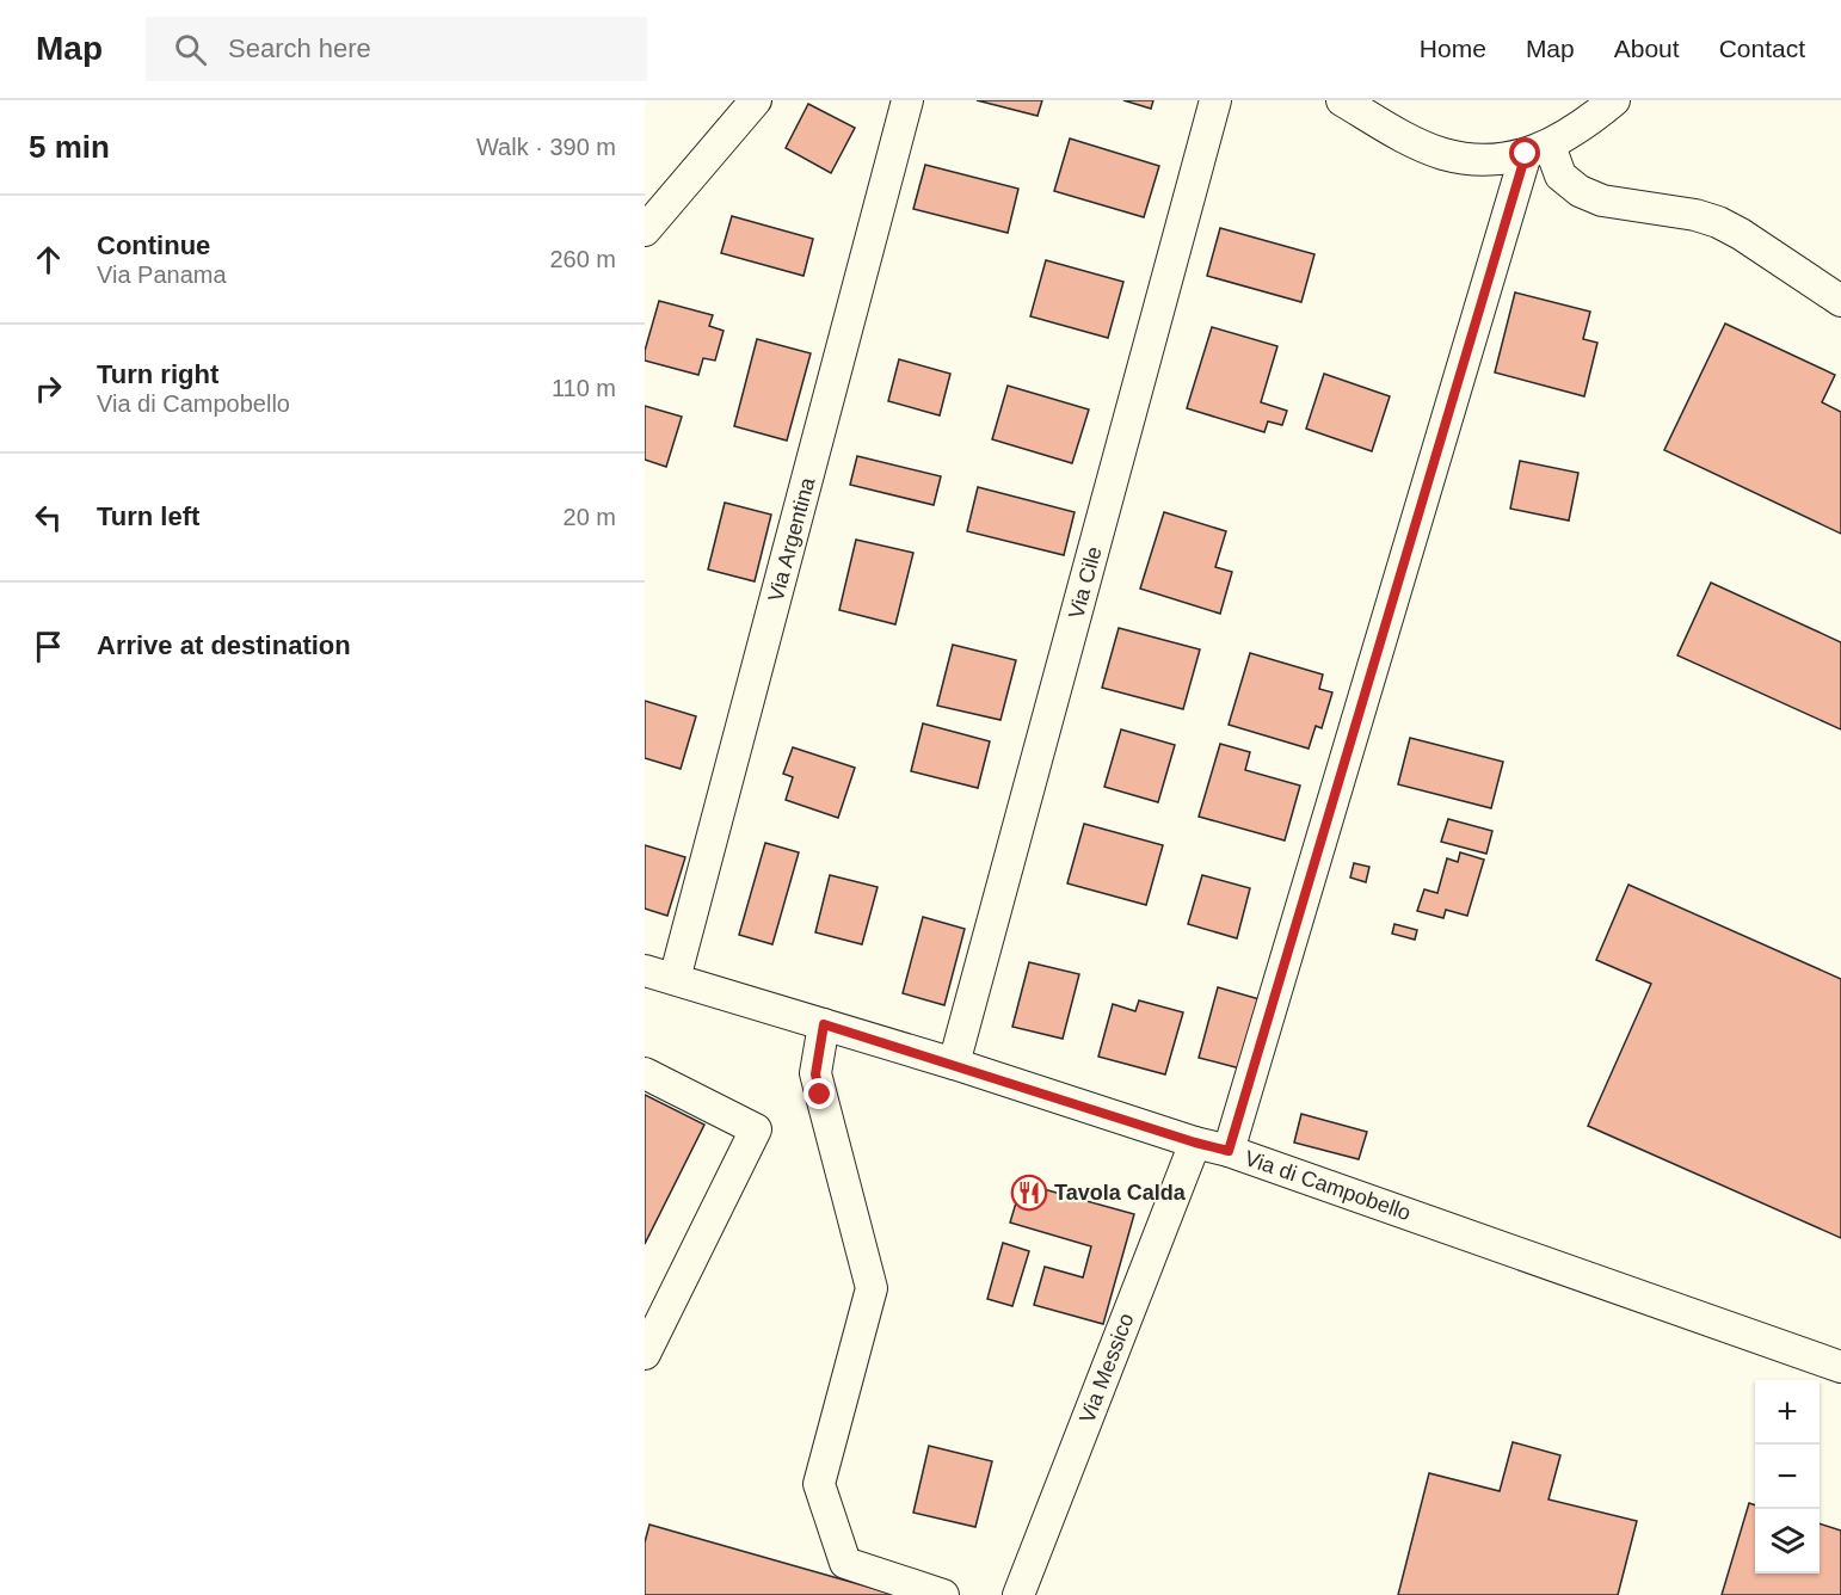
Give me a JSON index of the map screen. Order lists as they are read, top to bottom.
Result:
{
  "streets": {
    "street": [
      "Via Argentina",
      "Via Cile",
      "Via di Campobello",
      "Via Messico"
    ]
  },
  "crossings": [
    ["Via Argentina", "Via di Campobello"],
    ["Via Cile", "Via di Campobello"],
    ["Via di Campobello", "Via Messico"]
  ],
  "places": {
    "restaurant": ["Tavola Calda"]
  },
  "page": {
    "header": "Map",
    "search": "Search here",
    "nav": [
      "Home",
      "Map",
      "About",
      "Contact"
    ],
    "heading": ["5 min", "Walk · 390 m"],
    "list": [
      ["Continue", "Via Panama", "260 m"],
      ["Turn right", "Via di Campobello", "110 m"],
      ["Turn left", "20 m"],
      "Arrive at destination"
    ],
    "map_buttons": ["+", "−"]
  }
}
